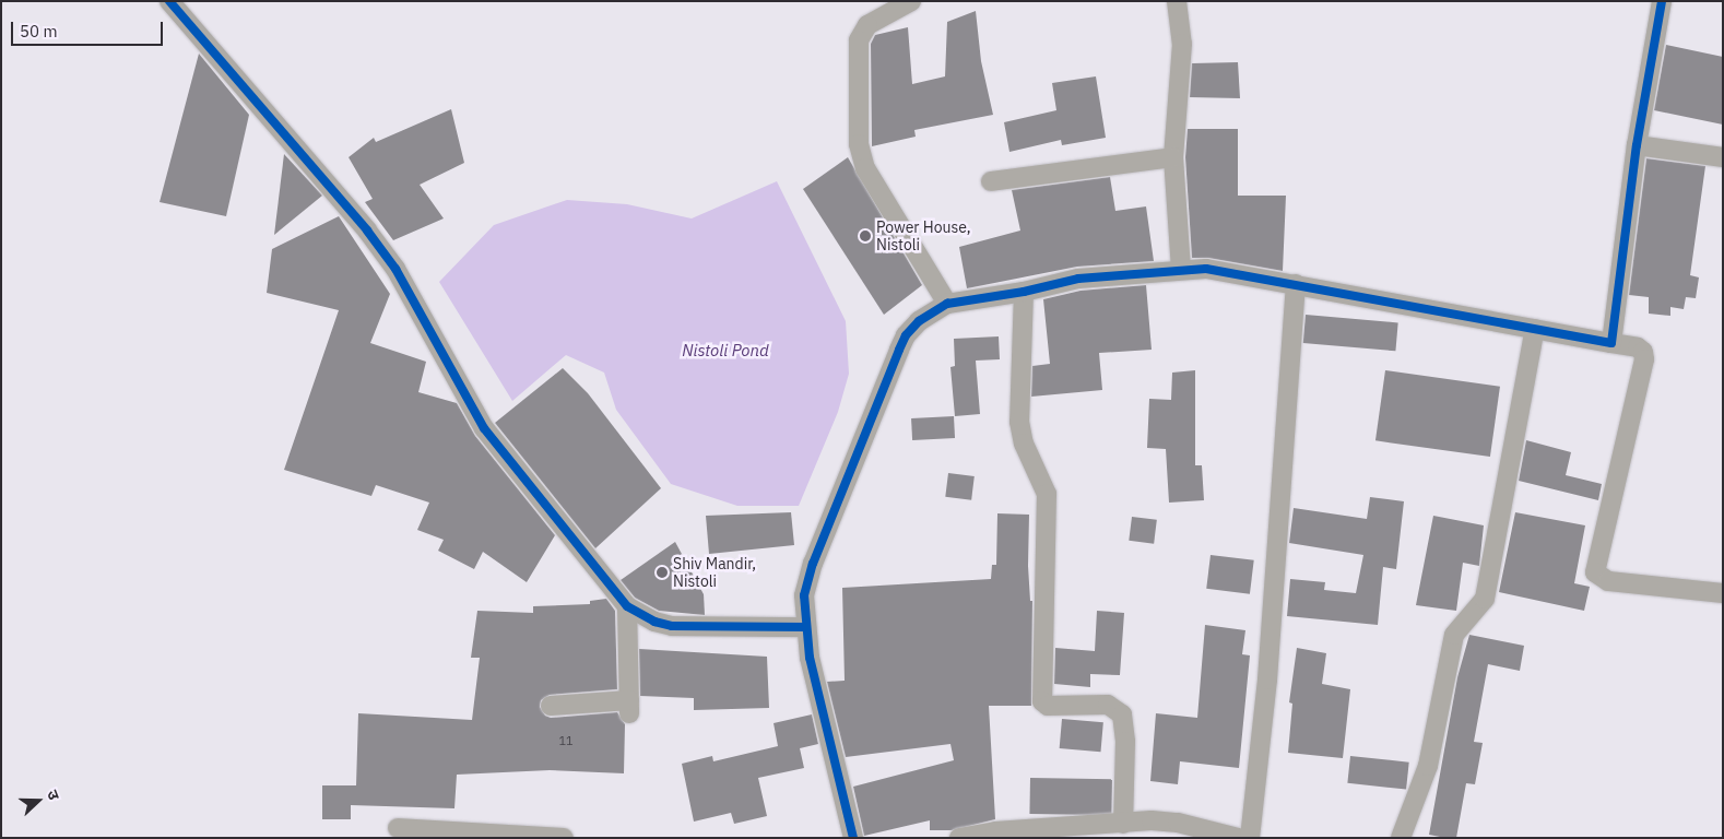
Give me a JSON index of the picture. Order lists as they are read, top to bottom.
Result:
{
  "water": ["Nistoli Pond"],
  "places": ["Power House, Nistoli", "Shiv Mandir, Nistoli"],
  "house_numbers": ["11"],
  "scale_bar": "50 m",
  "north": "right"
}
